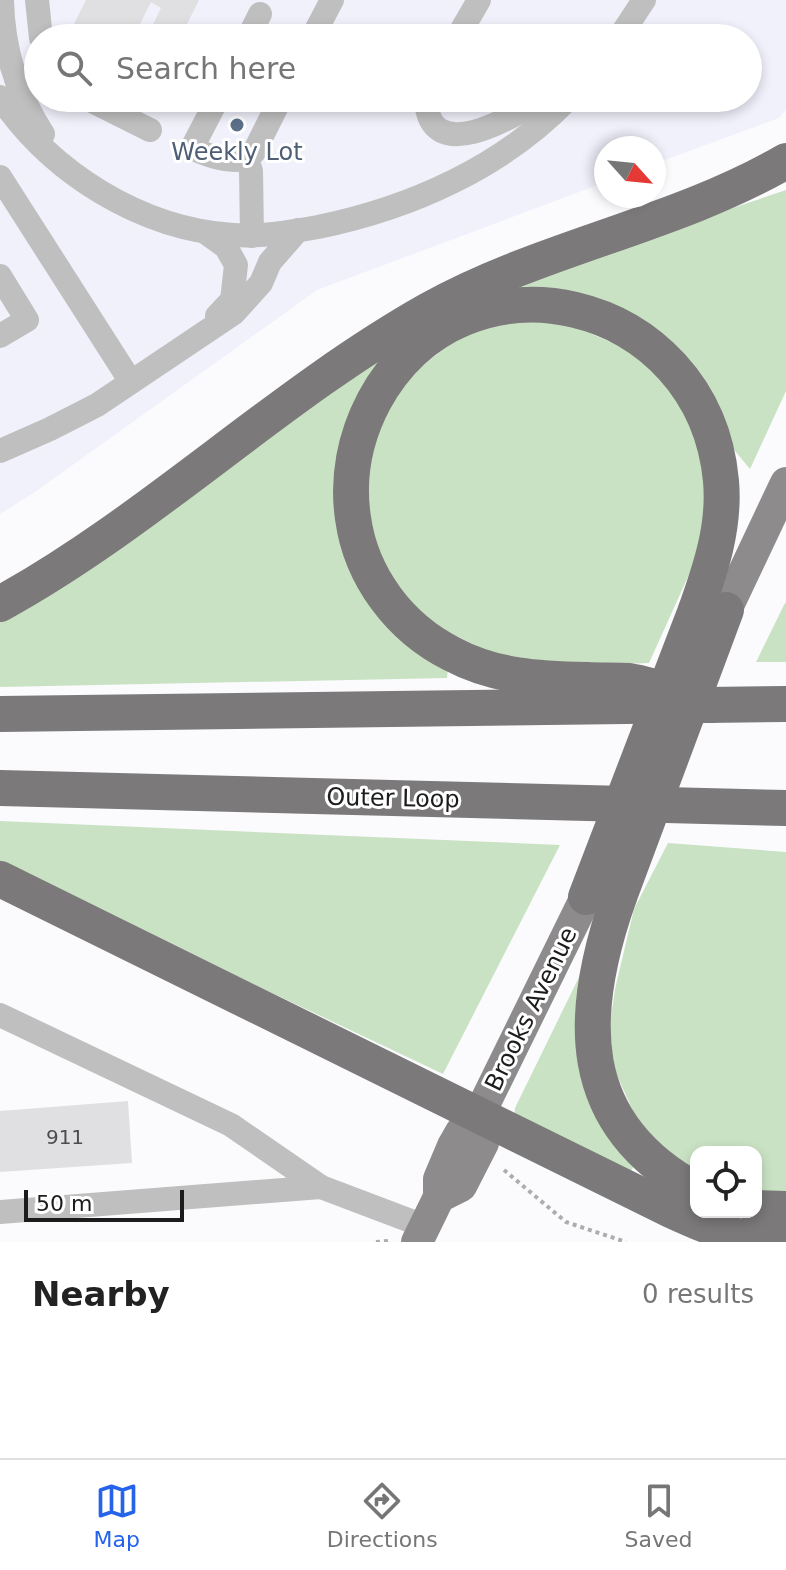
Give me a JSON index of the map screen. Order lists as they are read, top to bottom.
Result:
{
  "streets": {
    "highway": ["Outer Loop"],
    "main road": ["Brooks Avenue"]
  },
  "places": ["Weekly Lot"],
  "house_numbers": ["911"],
  "scale_bar": "50 m",
  "north": "bottom right",
  "page": {
    "search": "Search here",
    "scale": "50 m",
    "heading": ["Nearby", "0 results"],
    "nav": ["Map", "Directions", "Saved"]
  }
}
